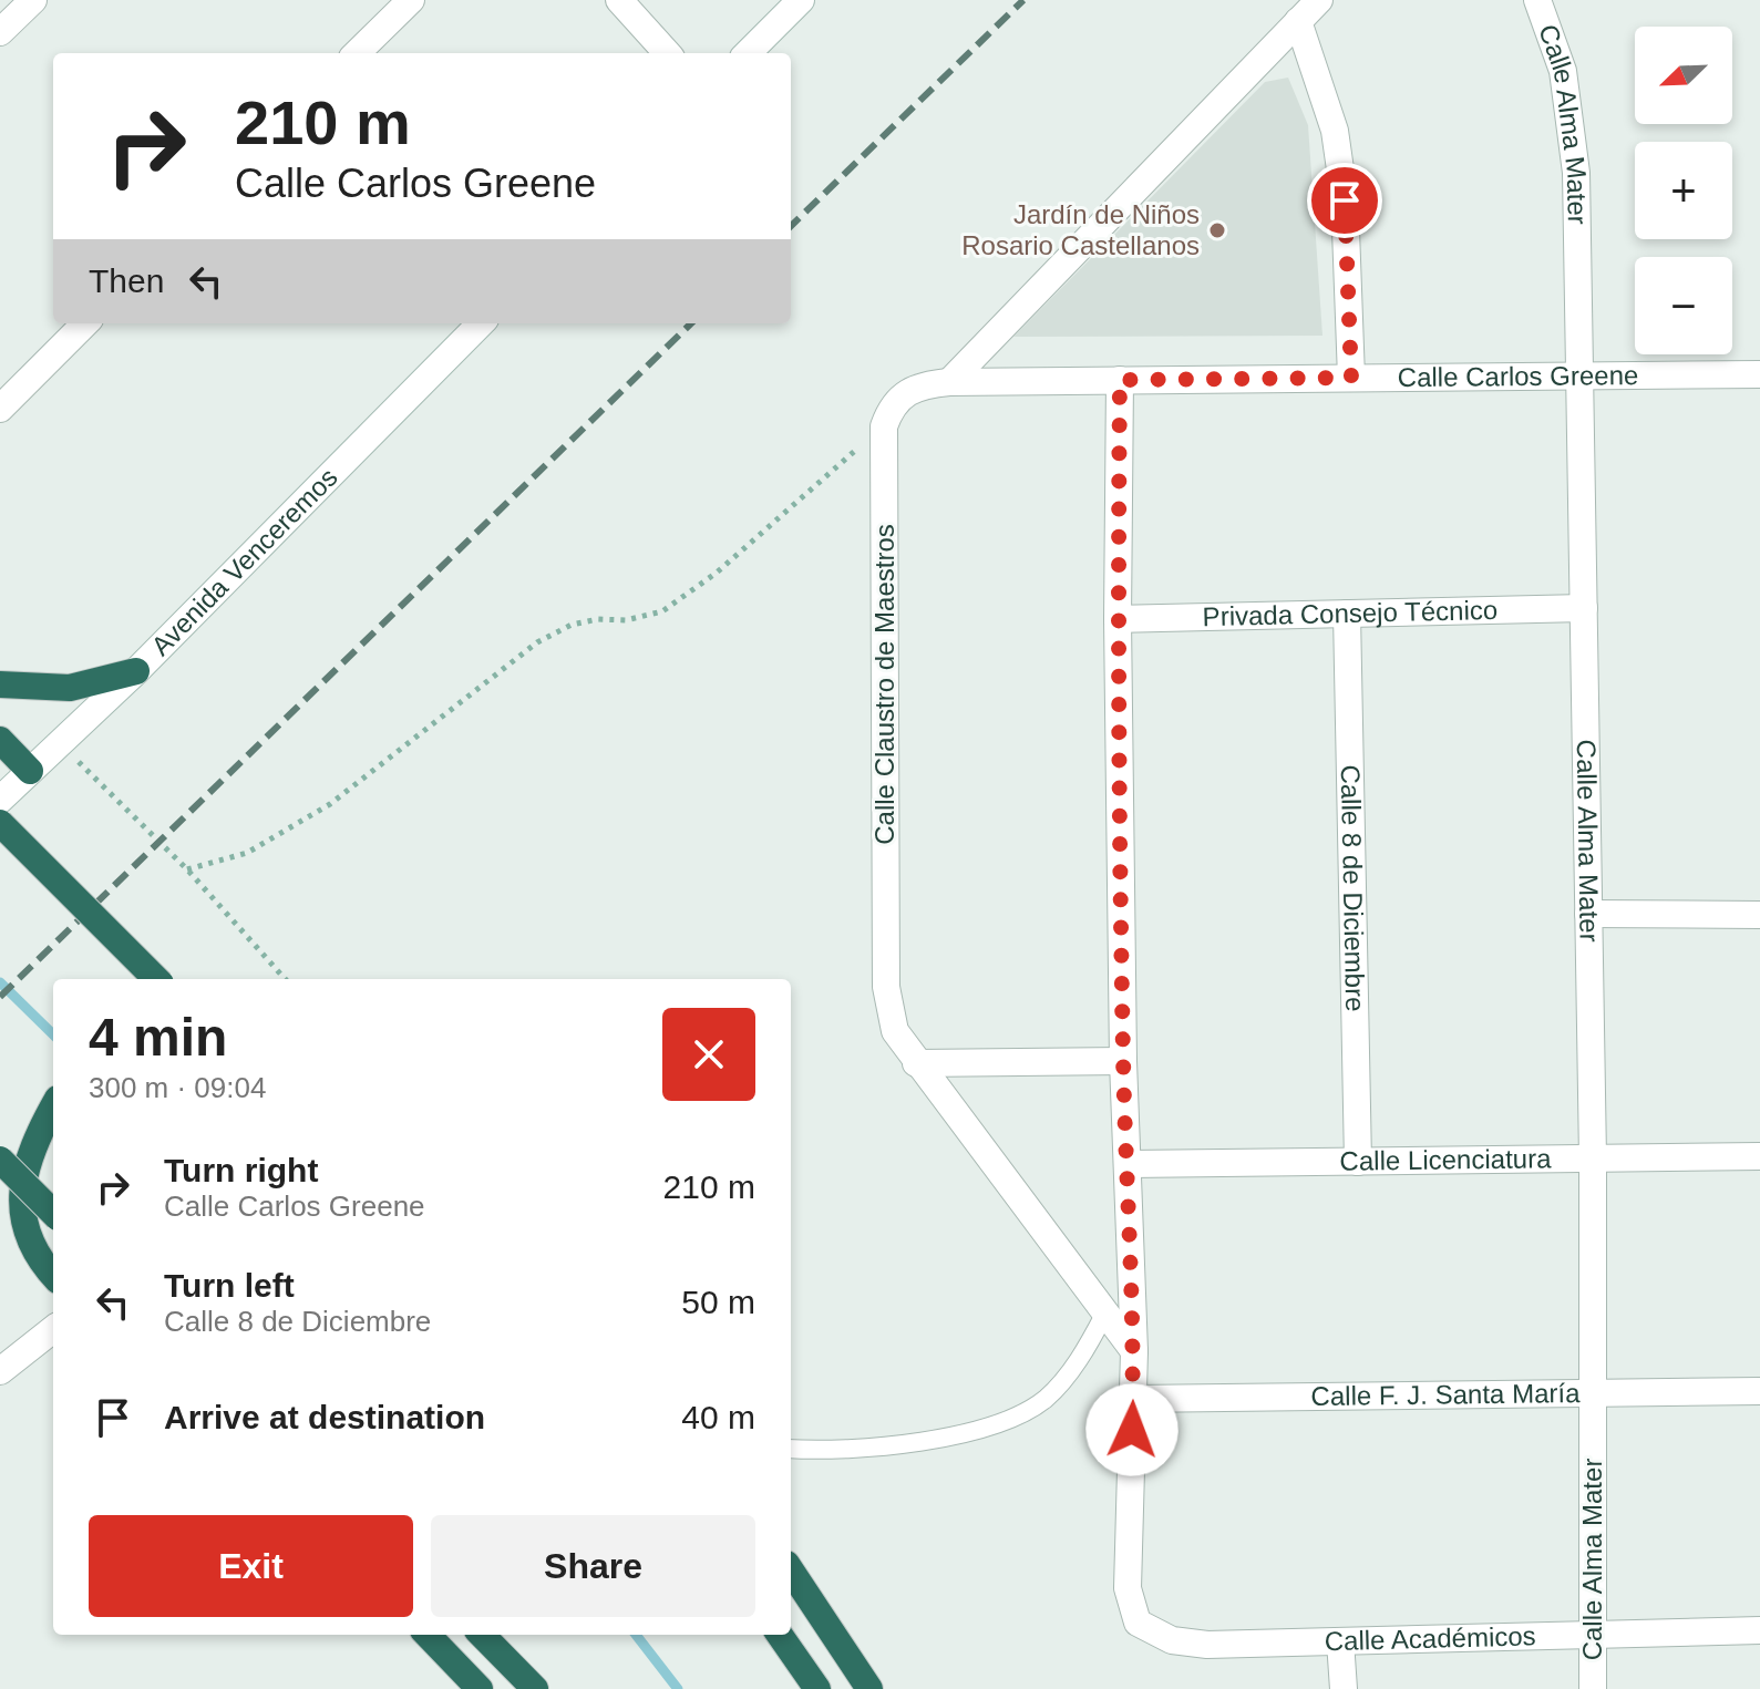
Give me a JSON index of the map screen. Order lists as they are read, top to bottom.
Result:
{
  "streets": {
    "street": [
      "Calle Alma Mater",
      "Calle Carlos Greene",
      "Avenida Venceremos",
      "Privada Consejo Técnico",
      "Calle Claustro de Maestros",
      "Calle 8 de Diciembre",
      "Calle Licenciatura",
      "Calle F. J. Santa María",
      "Calle Académicos"
    ]
  },
  "crossings": [
    ["Calle Alma Mater", "Calle Carlos Greene"],
    ["Calle Alma Mater", "Privada Consejo Técnico"],
    ["Calle Alma Mater", "Calle Licenciatura"],
    ["Calle Alma Mater", "Calle F. J. Santa María"],
    ["Calle Alma Mater", "Calle Académicos"],
    ["Calle Carlos Greene", "Calle Claustro de Maestros"],
    ["Privada Consejo Técnico", "Calle 8 de Diciembre"],
    ["Calle 8 de Diciembre", "Calle Licenciatura"],
    ["Calle F. J. Santa María", "Calle Académicos"]
  ],
  "places": ["Jardín de Niños Rosario Castellanos"],
  "north": "bottom left",
  "page": {
    "map_buttons": ["+", "−"],
    "turn": ["210 m", "Calle Carlos Greene"],
    "then": "Then",
    "heading": ["4 min", "300 m · 09:04"],
    "list": [
      {
        "name": "Turn right",
        "note": "Calle Carlos Greene",
        "value": "210 m"
      },
      {
        "name": "Turn left",
        "note": "Calle 8 de Diciembre",
        "value": "50 m"
      },
      {
        "name": "Arrive at destination",
        "value": "40 m"
      }
    ],
    "buttons": ["Exit", "Share"]
  }
}
